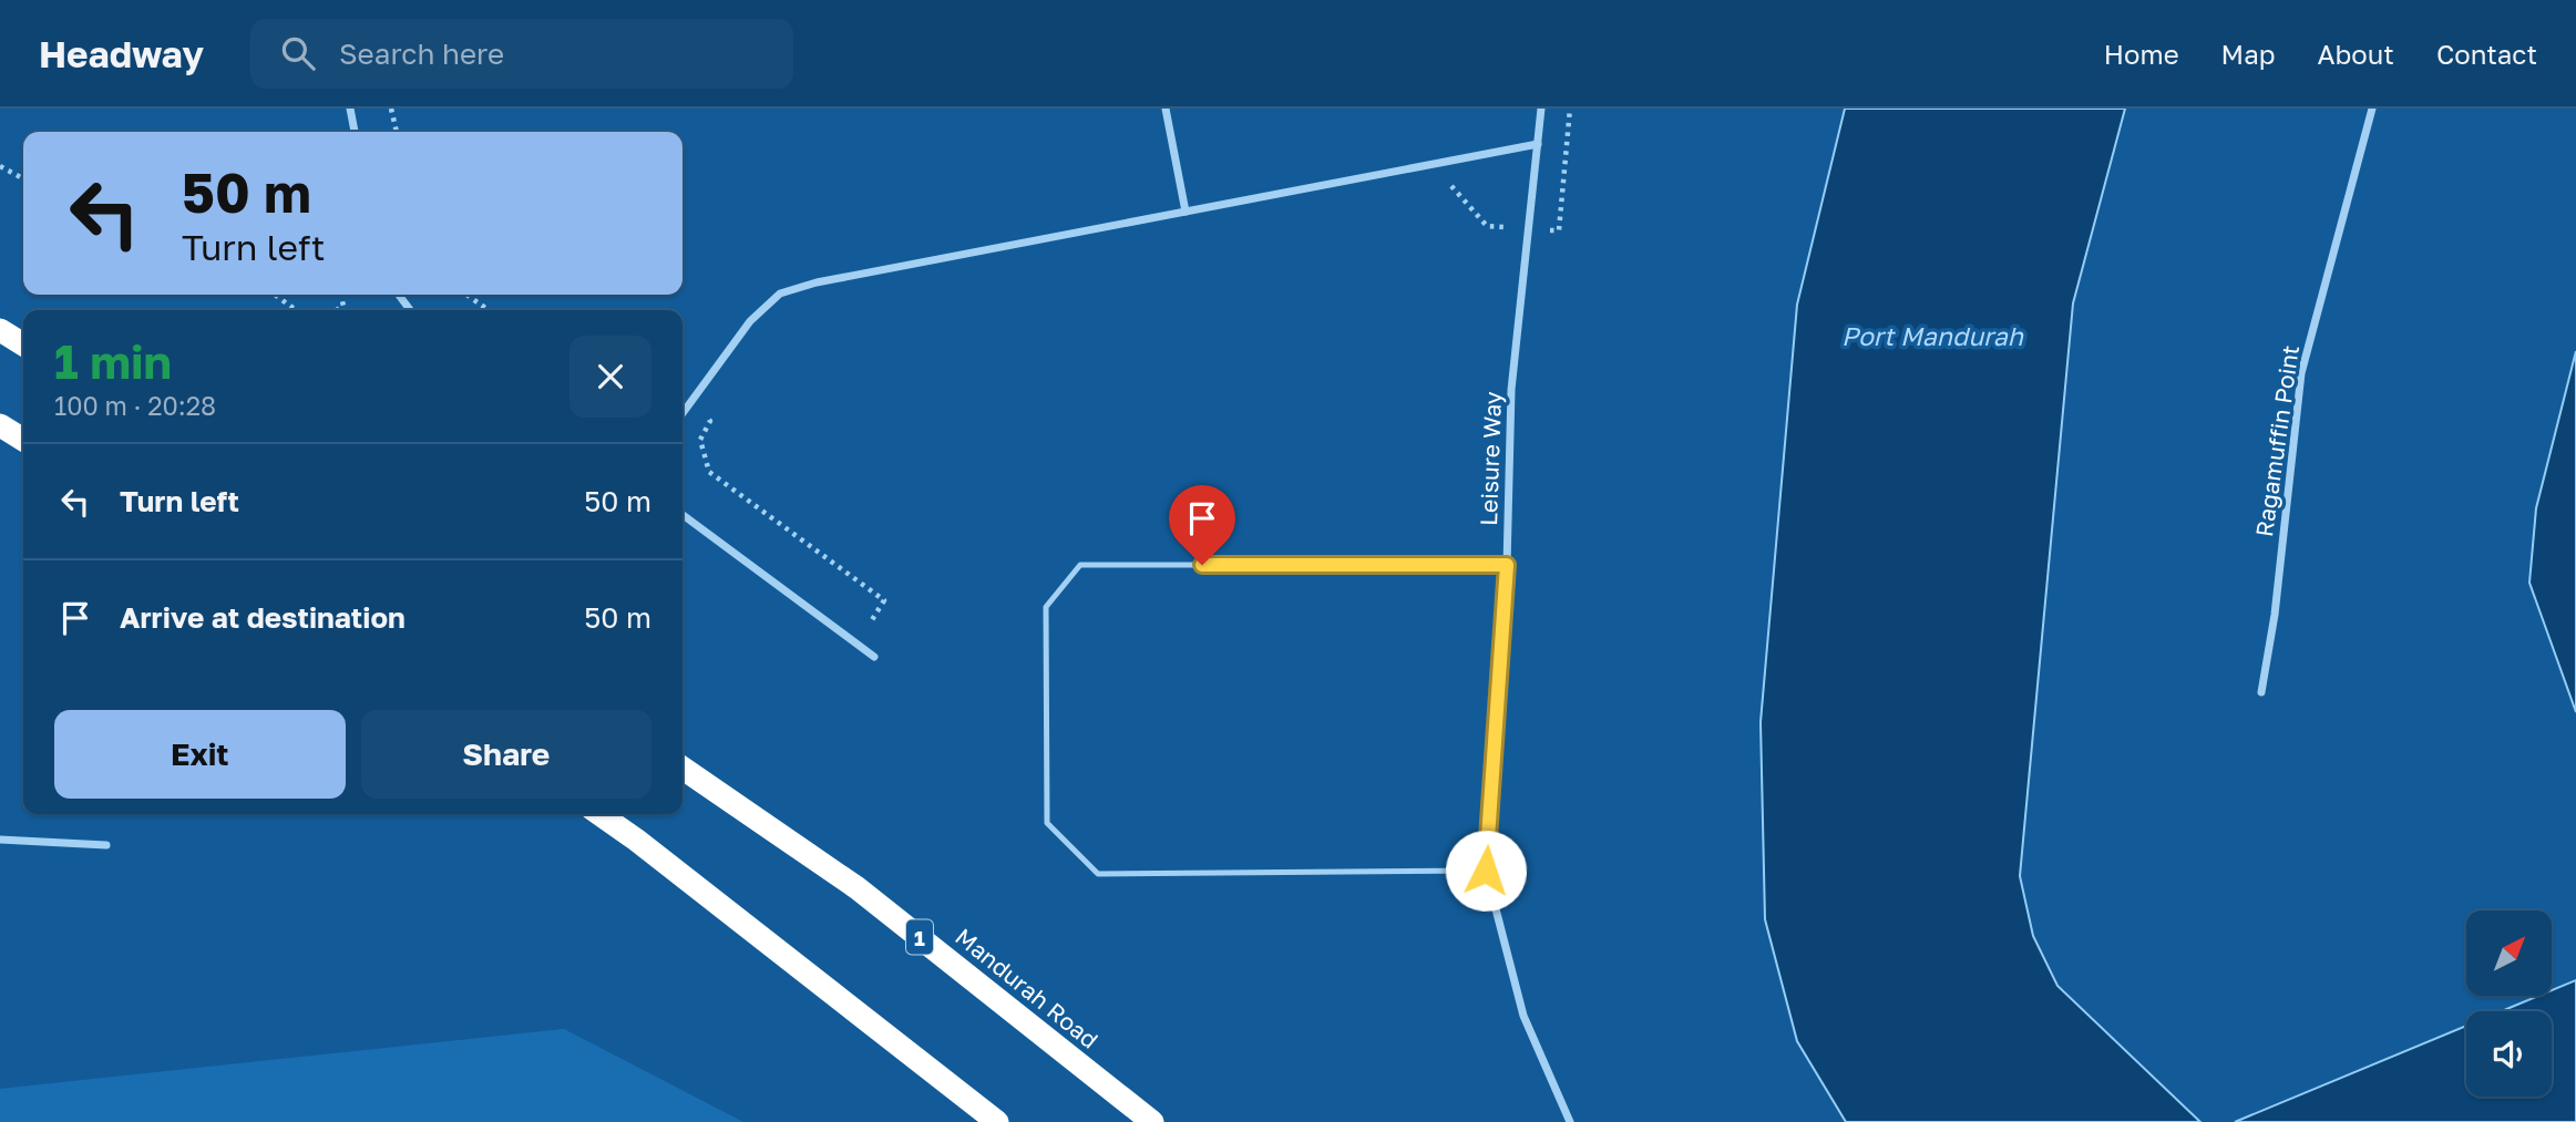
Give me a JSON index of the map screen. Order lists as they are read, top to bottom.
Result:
{
  "streets": {
    "highway": ["1", "Mandurah Road"],
    "street": ["Ragamuffin Point", "Leisure Way"]
  },
  "water": ["Port Mandurah"],
  "north": "top right",
  "page": {
    "header": "Headway",
    "search": "Search here",
    "nav": [
      "Home",
      "Map",
      "About",
      "Contact"
    ],
    "turn": ["50 m", "Turn left"],
    "heading": ["1 min", "100 m · 20:28"],
    "list": [
      {
        "name": "Turn left",
        "value": "50 m"
      },
      {
        "name": "Arrive at destination",
        "value": "50 m"
      }
    ],
    "buttons": ["Exit", "Share"]
  }
}
